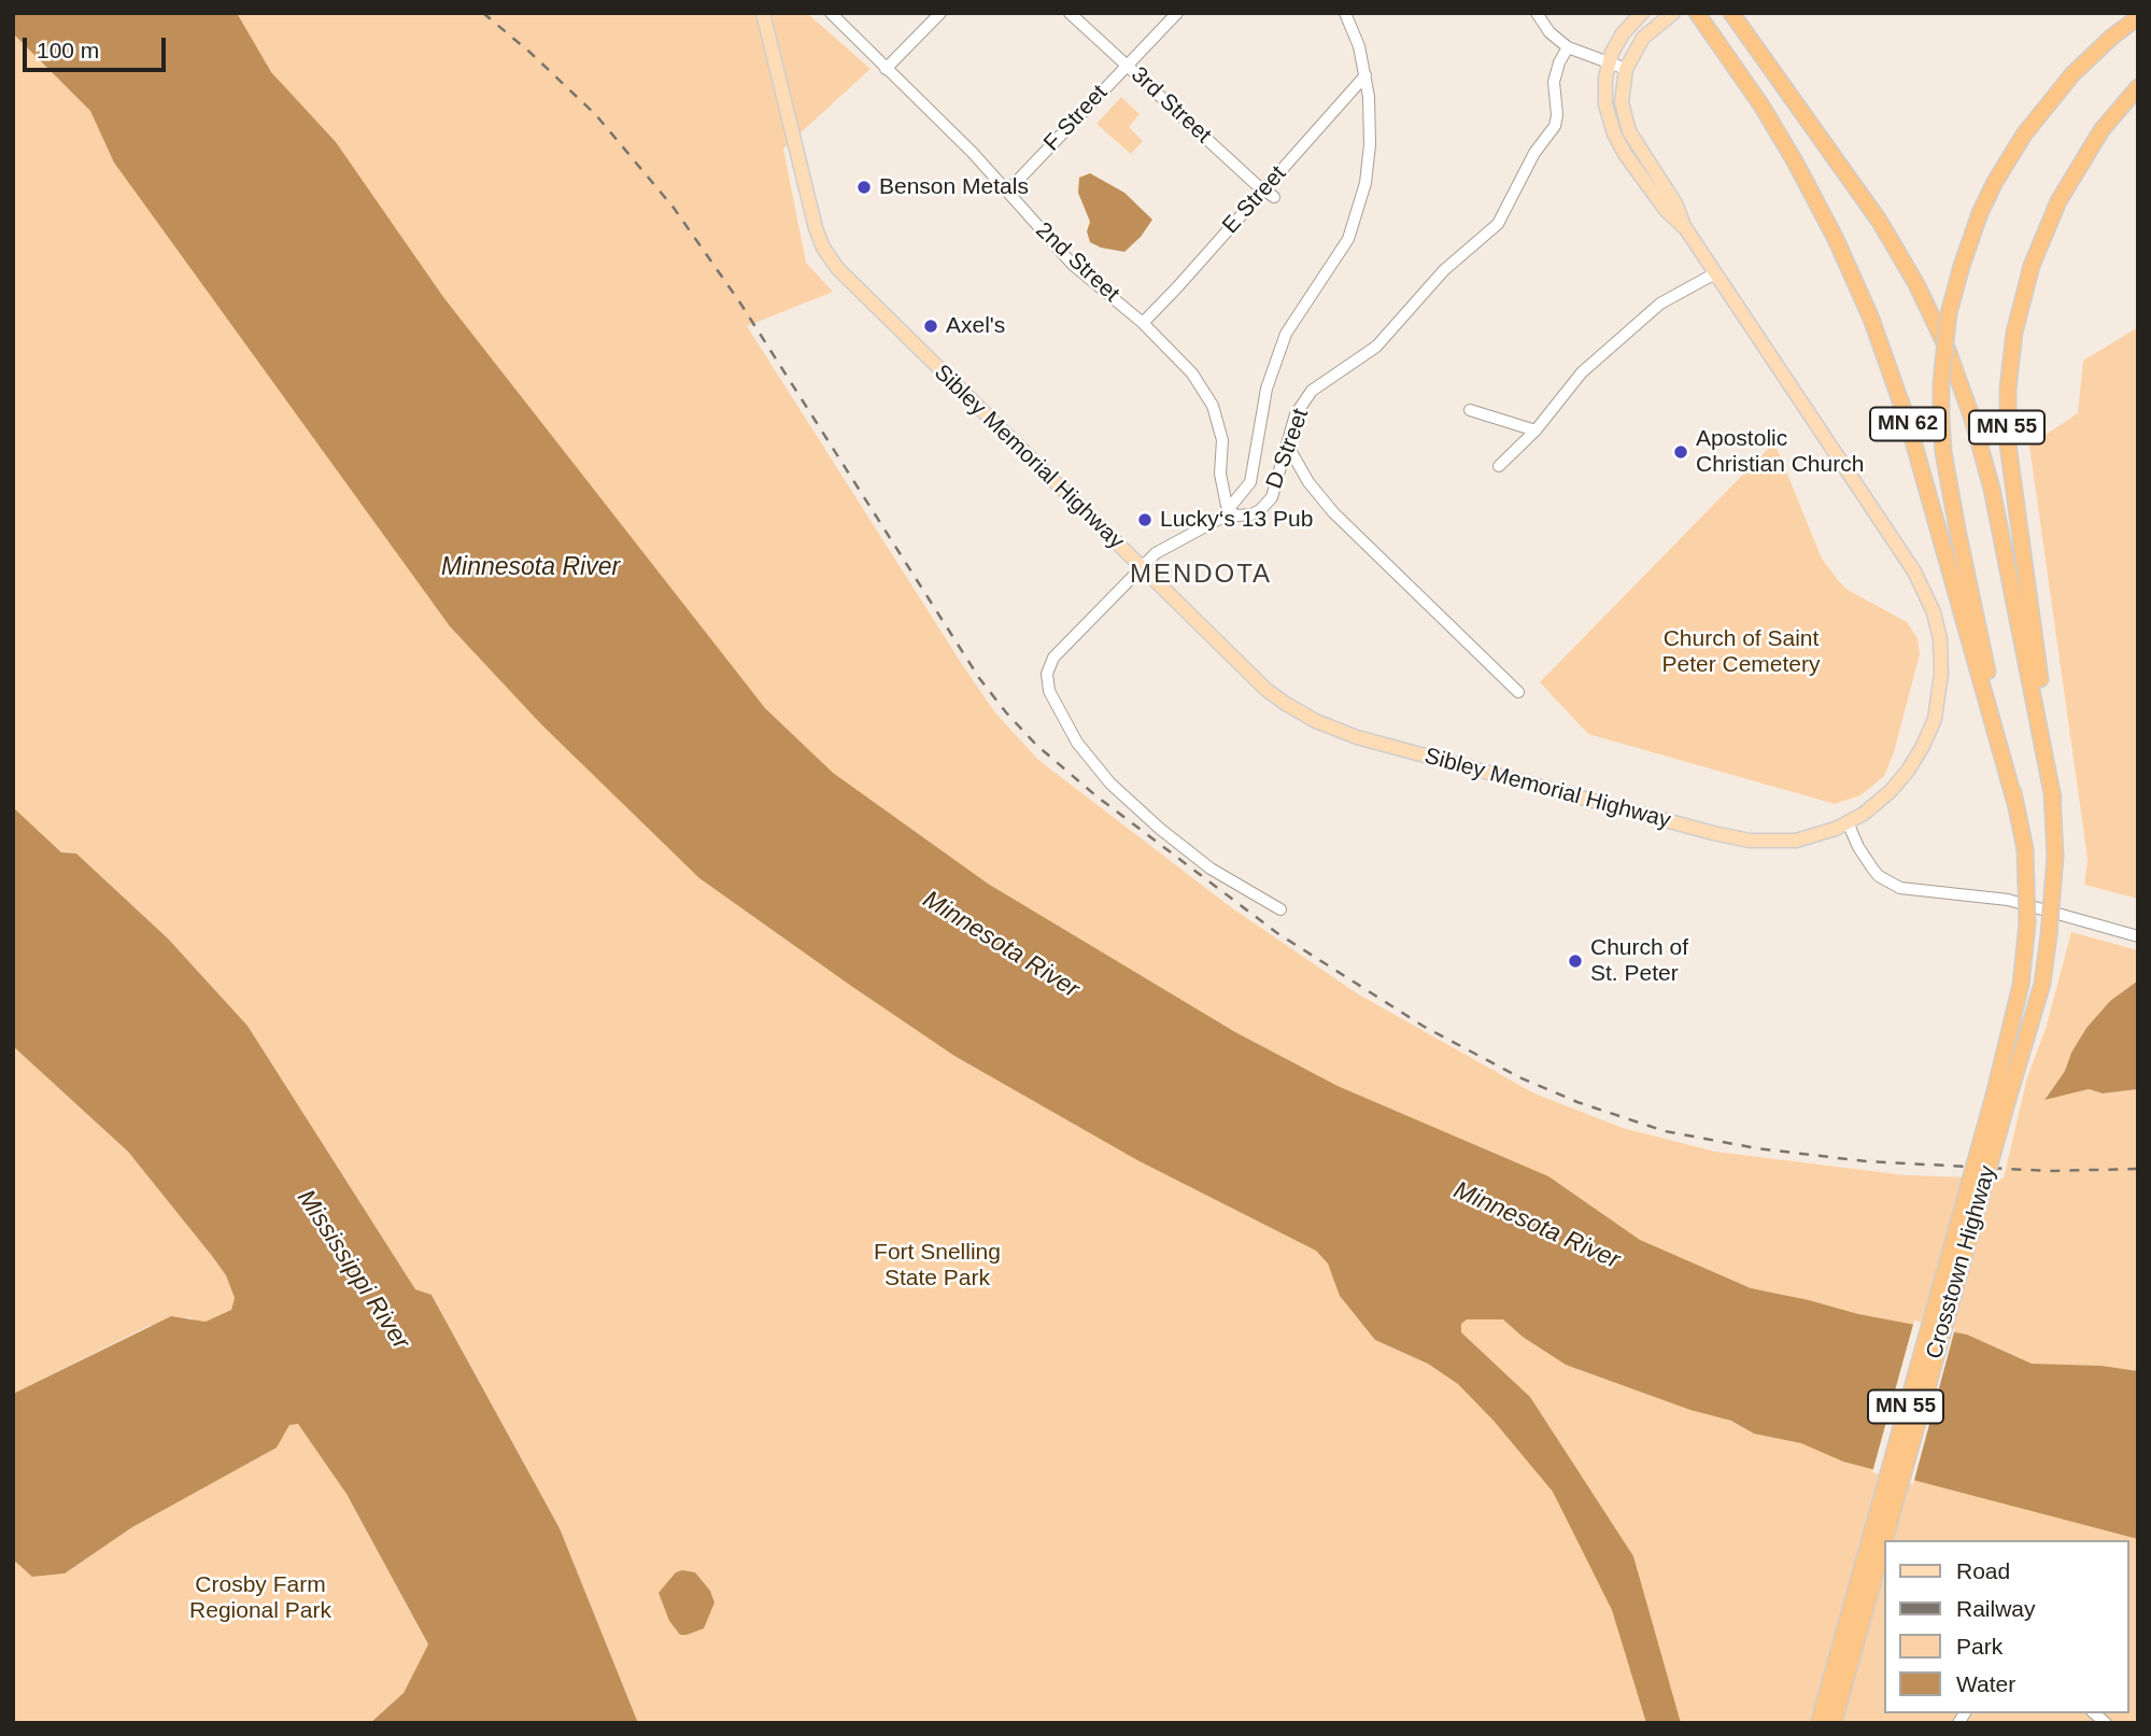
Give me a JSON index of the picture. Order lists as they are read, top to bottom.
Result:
{
  "streets": {
    "highway": ["MN 62", "MN 55", "Crosstown Highway"],
    "main road": ["Sibley Memorial Highway"],
    "street": [
      "3rd Street",
      "F Street",
      "E Street",
      "2nd Street",
      "D Street"
    ]
  },
  "crossings": [
    ["3rd Street", "F Street"],
    ["3rd Street", "E Street"],
    ["F Street", "2nd Street"],
    ["E Street", "2nd Street"],
    ["2nd Street", "D Street"],
    ["MN 62", "MN 55"],
    ["MN 62", "Crosstown Highway"],
    ["MN 55", "Crosstown Highway"],
    ["D Street", "Sibley Memorial Highway"]
  ],
  "districts": ["MENDOTA"],
  "water": ["Minnesota River", "Mississippi River"],
  "parks": ["Church of Saint Peter Cemetery", "Fort Snelling State Park", "Crosby Farm Regional Park"],
  "places": [
    "Benson Metals",
    "Axel's",
    "Apostolic Christian Church",
    "Lucky‘s 13 Pub",
    "Church of St. Peter"
  ],
  "legend": [
    "Road",
    "Railway",
    "Park",
    "Water"
  ],
  "scale_bar": "100 m"
}
